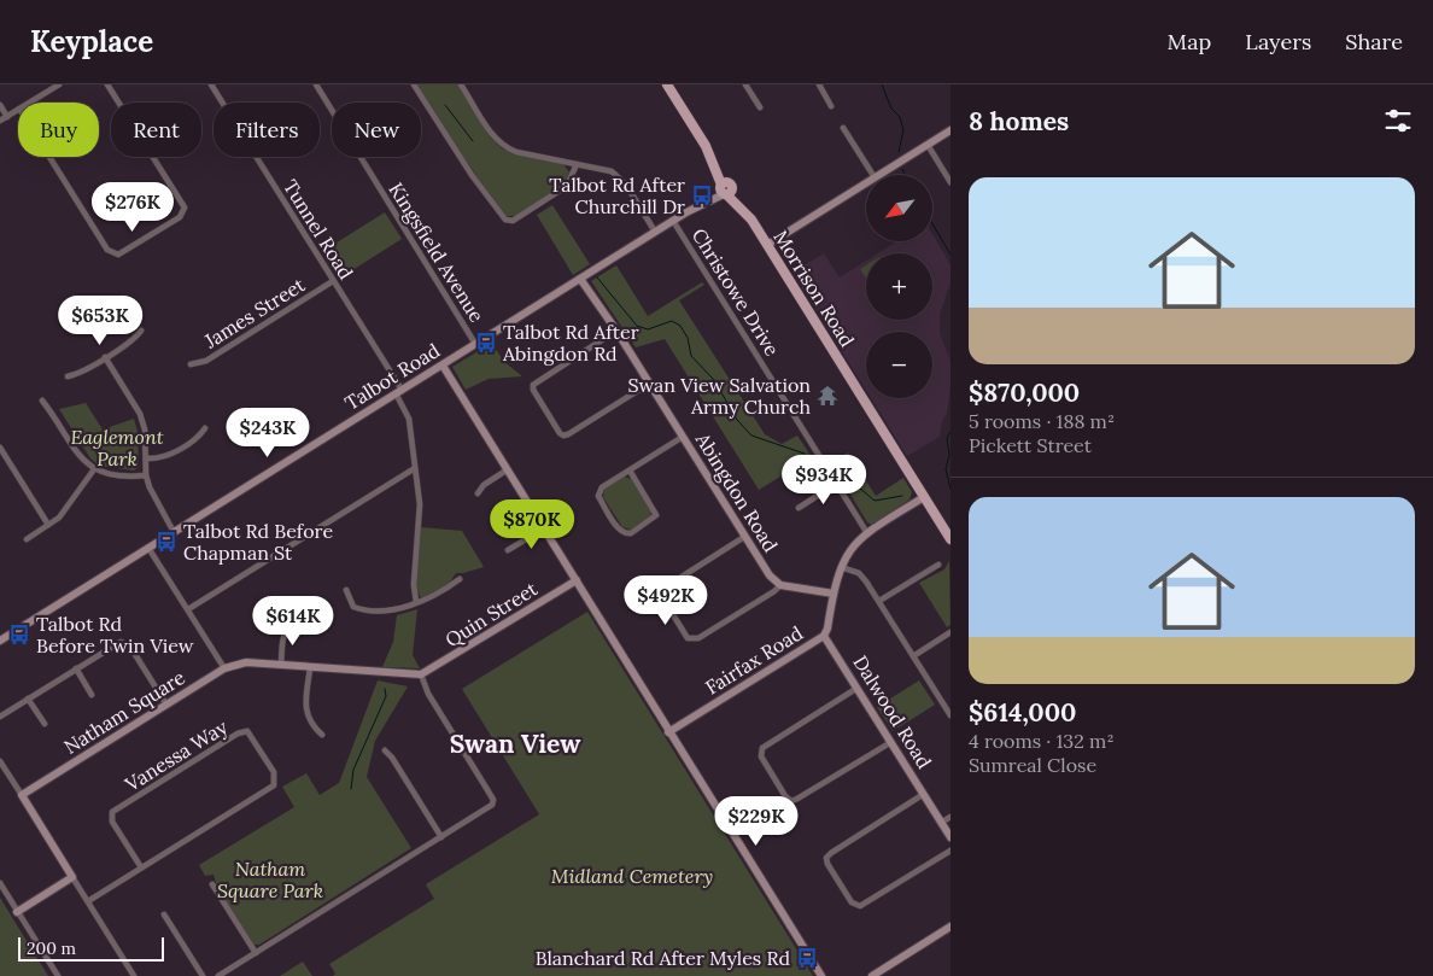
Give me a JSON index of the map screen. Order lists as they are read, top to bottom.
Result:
{
  "streets": {
    "main road": ["Morrison Road"],
    "street": [
      "Tunnel Road",
      "Kingsfield Avenue",
      "Christowe Drive",
      "James Street",
      "Talbot Road",
      "Abingdon Road",
      "Quin Street",
      "Fairfax Road",
      "Natham Square",
      "Dalwood Road",
      "Vanessa Way"
    ]
  },
  "crossings": [
    ["Tunnel Road", "James Street"],
    ["Tunnel Road", "Talbot Road"],
    ["Kingsfield Avenue", "Talbot Road"],
    ["Morrison Road", "Talbot Road"],
    ["Morrison Road", "Fairfax Road"],
    ["Christowe Drive", "Talbot Road"],
    ["Christowe Drive", "Fairfax Road"],
    ["Talbot Road", "Abingdon Road"],
    ["Quin Street", "Natham Square"],
    ["Fairfax Road", "Dalwood Road"]
  ],
  "districts": ["Swan View"],
  "parks": ["Eaglemont Park", "Natham Square Park", "Midland Cemetery"],
  "places": {
    "bus stop": [
      "Talbot Rd After Churchill Dr",
      "Talbot Rd After Abingdon Rd",
      "Talbot Rd Before Chapman St",
      "Talbot Rd Before Twin View",
      "Blanchard Rd After Myles Rd"
    ],
    "temple": ["Swan View Salvation Army Church"]
  },
  "scale_bar": "200 m",
  "north": "bottom left",
  "page": {
    "header": "Keyplace",
    "nav": ["Map", "Layers", "Share"],
    "heading": "8 homes",
    "chip": [
      "Buy",
      "Rent",
      "Filters",
      "New"
    ],
    "list": [
      {
        "name": "$870,000",
        "note": "5 rooms · 188 m² · Pickett Street"
      },
      {
        "name": "$614,000",
        "note": "4 rooms · 132 m² · Sumreal Close"
      }
    ],
    "map_buttons": ["+", "−"],
    "price": [
      "$276K",
      "$653K",
      "$243K",
      "$934K",
      "$870K",
      "$492K",
      "$614K",
      "$229K"
    ],
    "scale": "200 m"
  }
}
